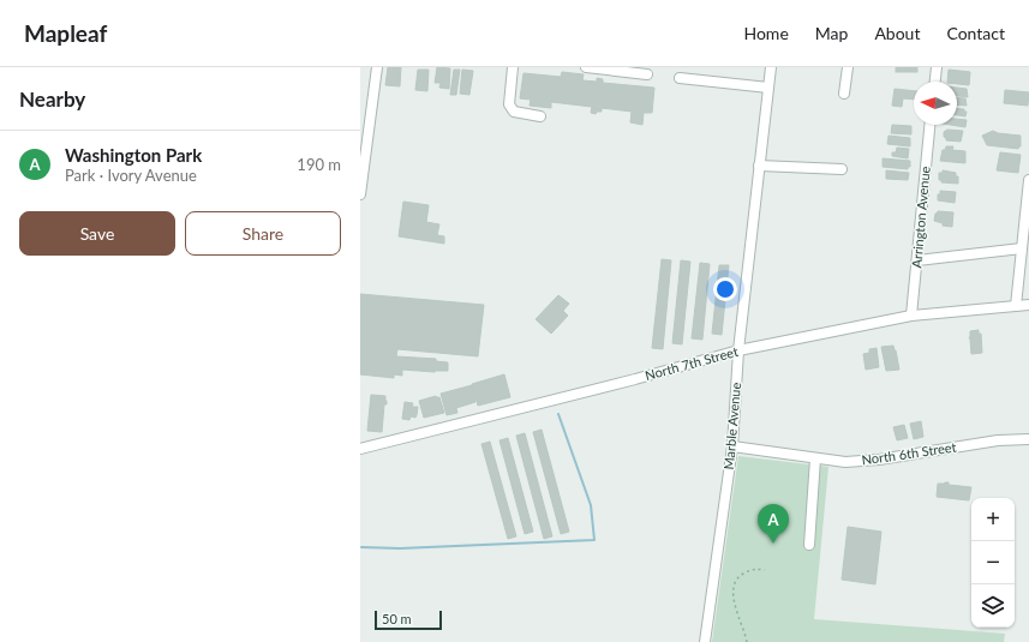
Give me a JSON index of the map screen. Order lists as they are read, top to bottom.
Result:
{
  "streets": {
    "street": [
      "Arrington Avenue",
      "North 7th Street",
      "Marble Avenue",
      "North 6th Street"
    ]
  },
  "crossings": [
    ["Arrington Avenue", "North 7th Street"],
    ["North 7th Street", "Marble Avenue"],
    ["Marble Avenue", "North 6th Street"]
  ],
  "scale_bar": "50 m",
  "north": "left",
  "page": {
    "header": "Mapleaf",
    "nav": [
      "Home",
      "Map",
      "About",
      "Contact"
    ],
    "heading": "Nearby",
    "list": [
      {
        "mark": "A",
        "name": "Washington Park",
        "note": "Park · Ivory Avenue",
        "value": "190 m"
      }
    ],
    "buttons": ["Save", "Share"],
    "map_buttons": ["+", "−"],
    "pins": "A",
    "scale": "50 m"
  }
}
